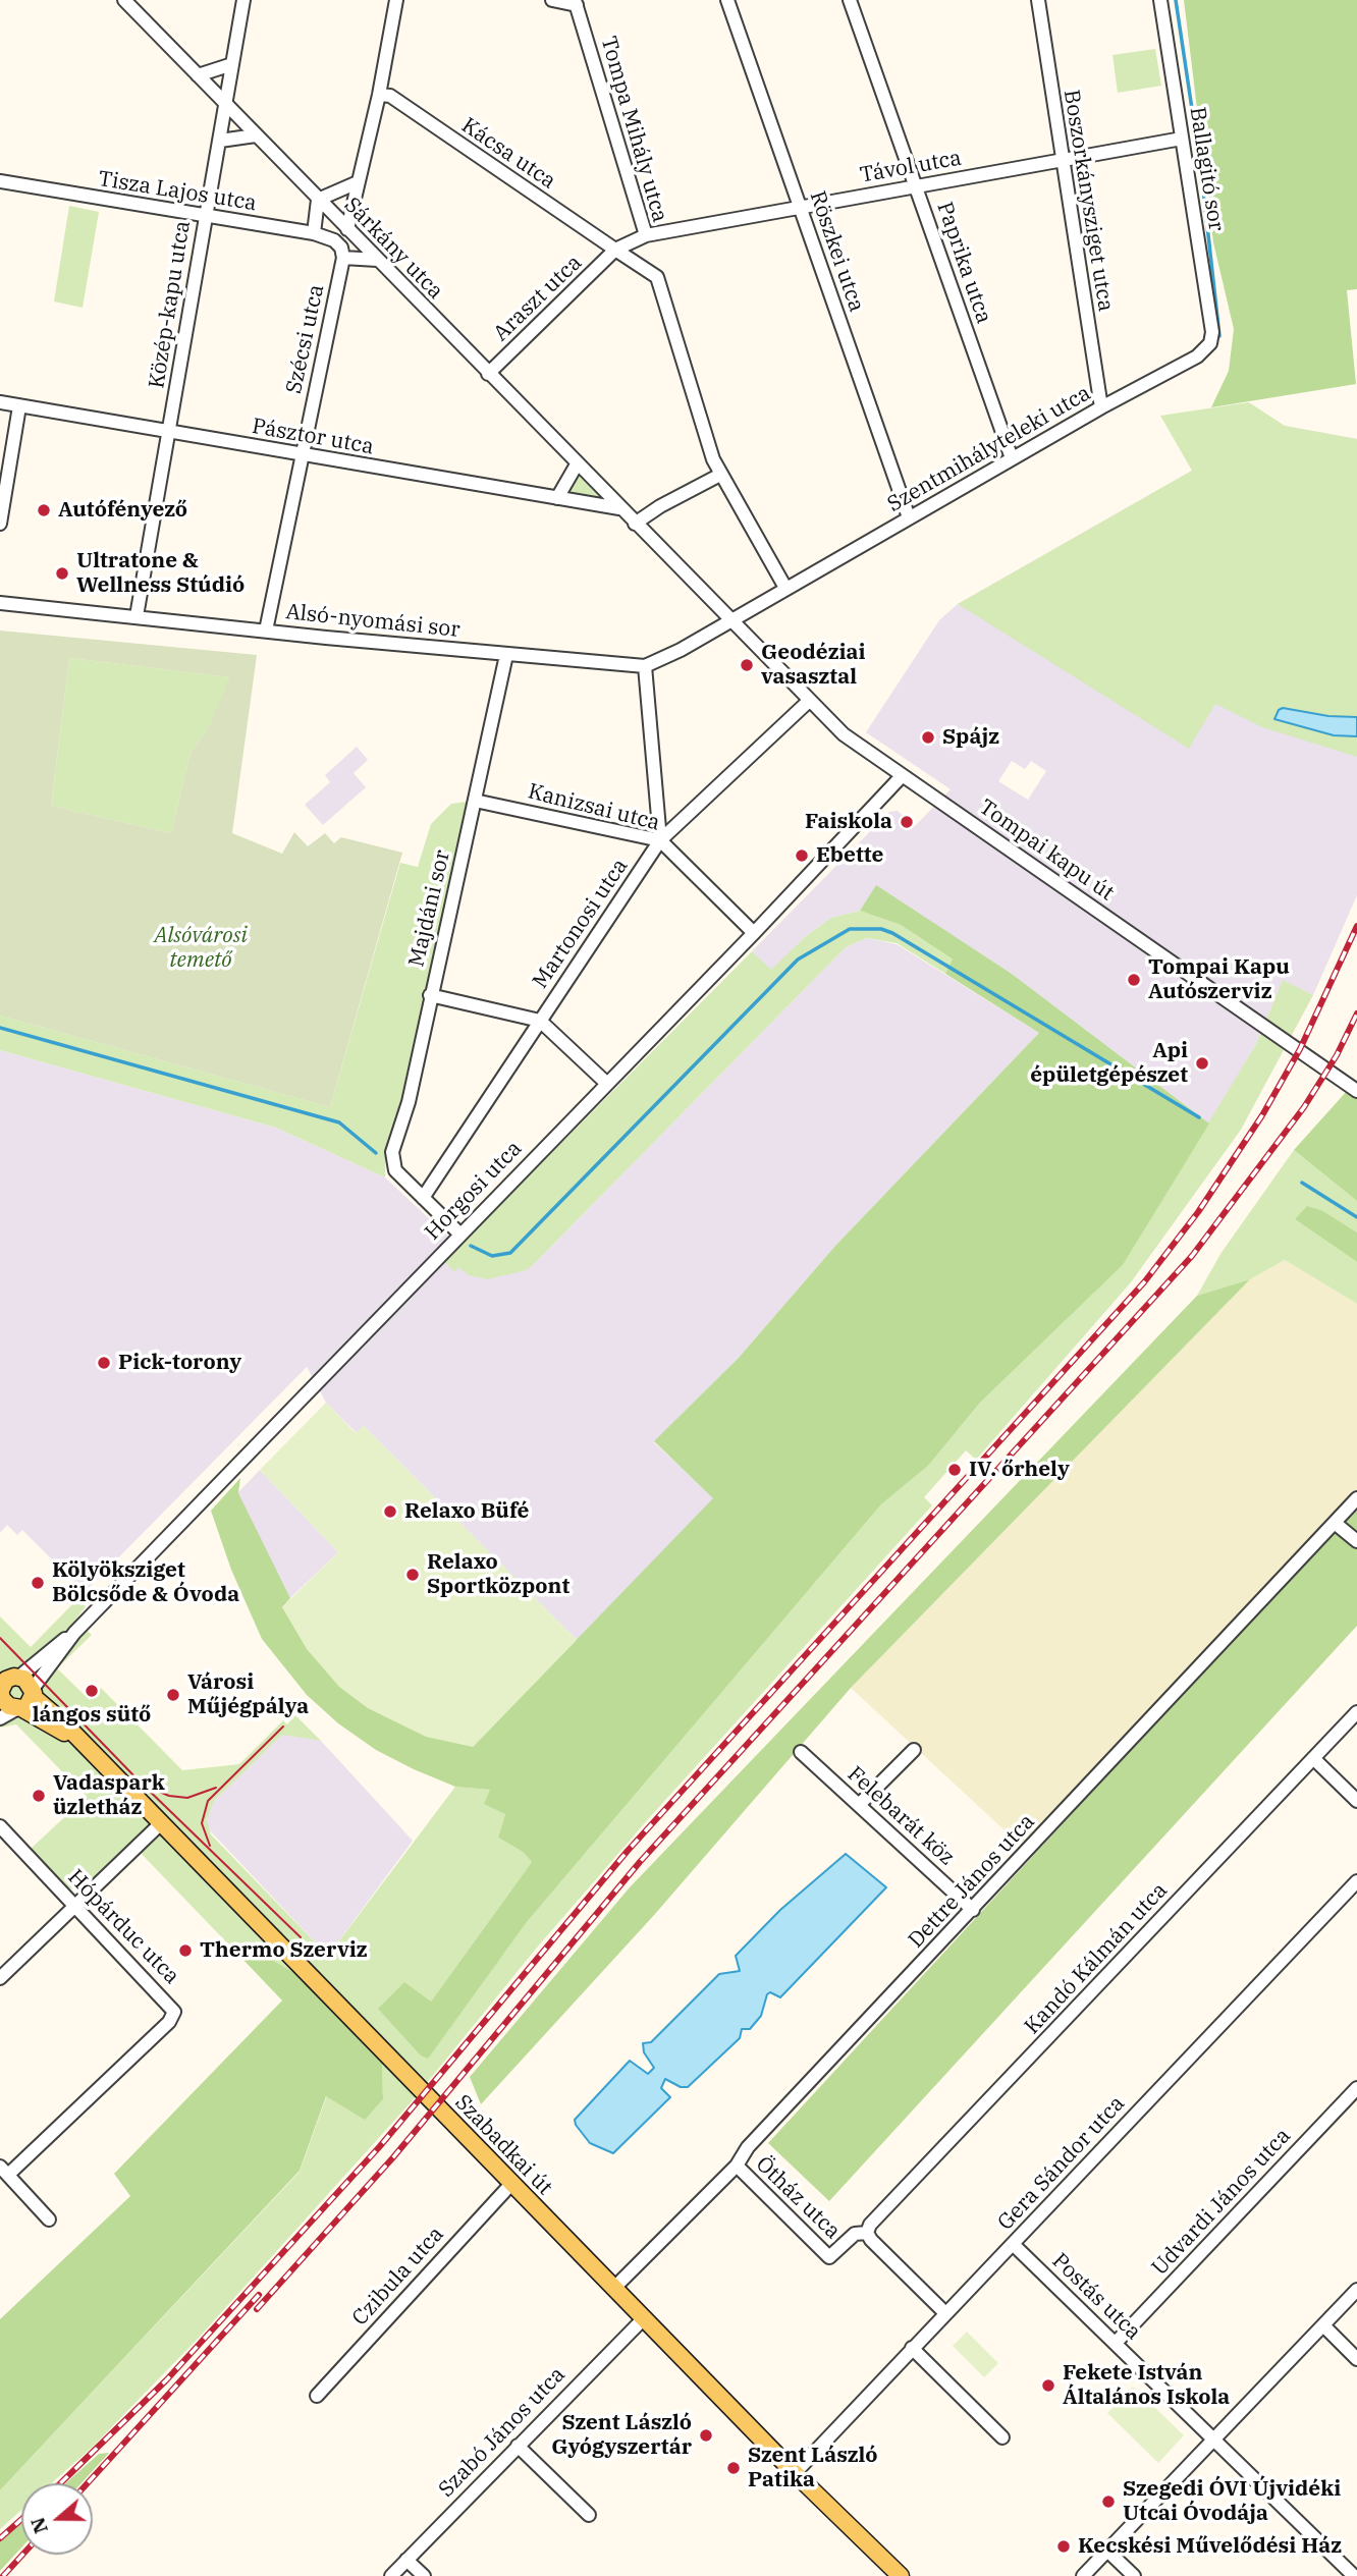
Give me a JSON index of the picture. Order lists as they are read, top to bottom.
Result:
{
  "streets": {
    "main road": ["Szabadkai út"],
    "street": [
      "Tompa Mihály utca",
      "Kácsa utca",
      "Távol utca",
      "Ballagitó sor",
      "Tisza Lajos utca",
      "Boszorkánysziget utca",
      "Sárkány utca",
      "Röszkei utca",
      "Paprika utca",
      "Araszt utca",
      "Közép-kapu utca",
      "Szécsi utca",
      "Pásztor utca",
      "Szentmihályteleki utca",
      "Alsó-nyomási sor",
      "Kanizsai utca",
      "Tompai kapu út",
      "Majdáni sor",
      "Martonosi utca",
      "Horgosi utca",
      "Felebarát köz",
      "Dettre János utca",
      "Hópárduc utca",
      "Kandó Kálmán utca",
      "Gera Sándor utca",
      "Ötház utca",
      "Udvardi János utca",
      "Czibula utca",
      "Postás utca",
      "Szabó János utca"
    ]
  },
  "crossings": [
    ["Tompa Mihály utca", "Kácsa utca"],
    ["Tompa Mihály utca", "Távol utca"],
    ["Tompa Mihály utca", "Araszt utca"],
    ["Kácsa utca", "Araszt utca"],
    ["Távol utca", "Ballagitó sor"],
    ["Távol utca", "Boszorkánysziget utca"],
    ["Távol utca", "Röszkei utca"],
    ["Távol utca", "Paprika utca"],
    ["Ballagitó sor", "Szentmihályteleki utca"],
    ["Tisza Lajos utca", "Közép-kapu utca"],
    ["Boszorkánysziget utca", "Szentmihályteleki utca"],
    ["Sárkány utca", "Araszt utca"],
    ["Sárkány utca", "Közép-kapu utca"],
    ["Sárkány utca", "Pásztor utca"],
    ["Sárkány utca", "Szentmihályteleki utca"],
    ["Sárkány utca", "Tompai kapu út"],
    ["Röszkei utca", "Szentmihályteleki utca"],
    ["Paprika utca", "Szentmihályteleki utca"],
    ["Közép-kapu utca", "Pásztor utca"],
    ["Közép-kapu utca", "Alsó-nyomási sor"],
    ["Szécsi utca", "Pásztor utca"],
    ["Szécsi utca", "Alsó-nyomási sor"],
    ["Szentmihályteleki utca", "Tompai kapu út"],
    ["Alsó-nyomási sor", "Majdáni sor"],
    ["Kanizsai utca", "Majdáni sor"],
    ["Kanizsai utca", "Martonosi utca"],
    ["Kanizsai utca", "Horgosi utca"],
    ["Tompai kapu út", "Martonosi utca"],
    ["Tompai kapu út", "Horgosi utca"],
    ["Majdáni sor", "Martonosi utca"],
    ["Horgosi utca", "Szabadkai út"],
    ["Felebarát köz", "Dettre János utca"],
    ["Dettre János utca", "Szabadkai út"],
    ["Dettre János utca", "Ötház utca"],
    ["Kandó Kálmán utca", "Ötház utca"],
    ["Szabadkai út", "Gera Sándor utca"],
    ["Szabadkai út", "Czibula utca"],
    ["Szabadkai út", "Szabó János utca"],
    ["Gera Sándor utca", "Postás utca"],
    ["Udvardi János utca", "Postás utca"]
  ],
  "parks": ["Alsóvárosi temető"],
  "places": [
    "Autófényező",
    "Ultratone & Wellness Stúdió",
    "Geodéziai vasasztal",
    "Spájz",
    "Faiskola",
    "Ebette",
    "Tompai Kapu Autószerviz",
    "Api épületgépészet",
    "Pick-torony",
    "IV. őrhely",
    "Relaxo Büfé",
    "Relaxo Sportközpont",
    "Kölyöksziget Bölcsőde & Óvoda",
    "lángos sütő",
    "Városi Műjégpálya",
    "Vadaspark üzletház",
    "Thermo Szerviz",
    "Fekete István Általános Iskola",
    "Szent László Gyógyszertár",
    "Szent László Patika",
    "Szegedi ÓVI Újvidéki Utcai Óvodája",
    "Kecskési Művelődési Ház"
  ],
  "north": "left"
}
